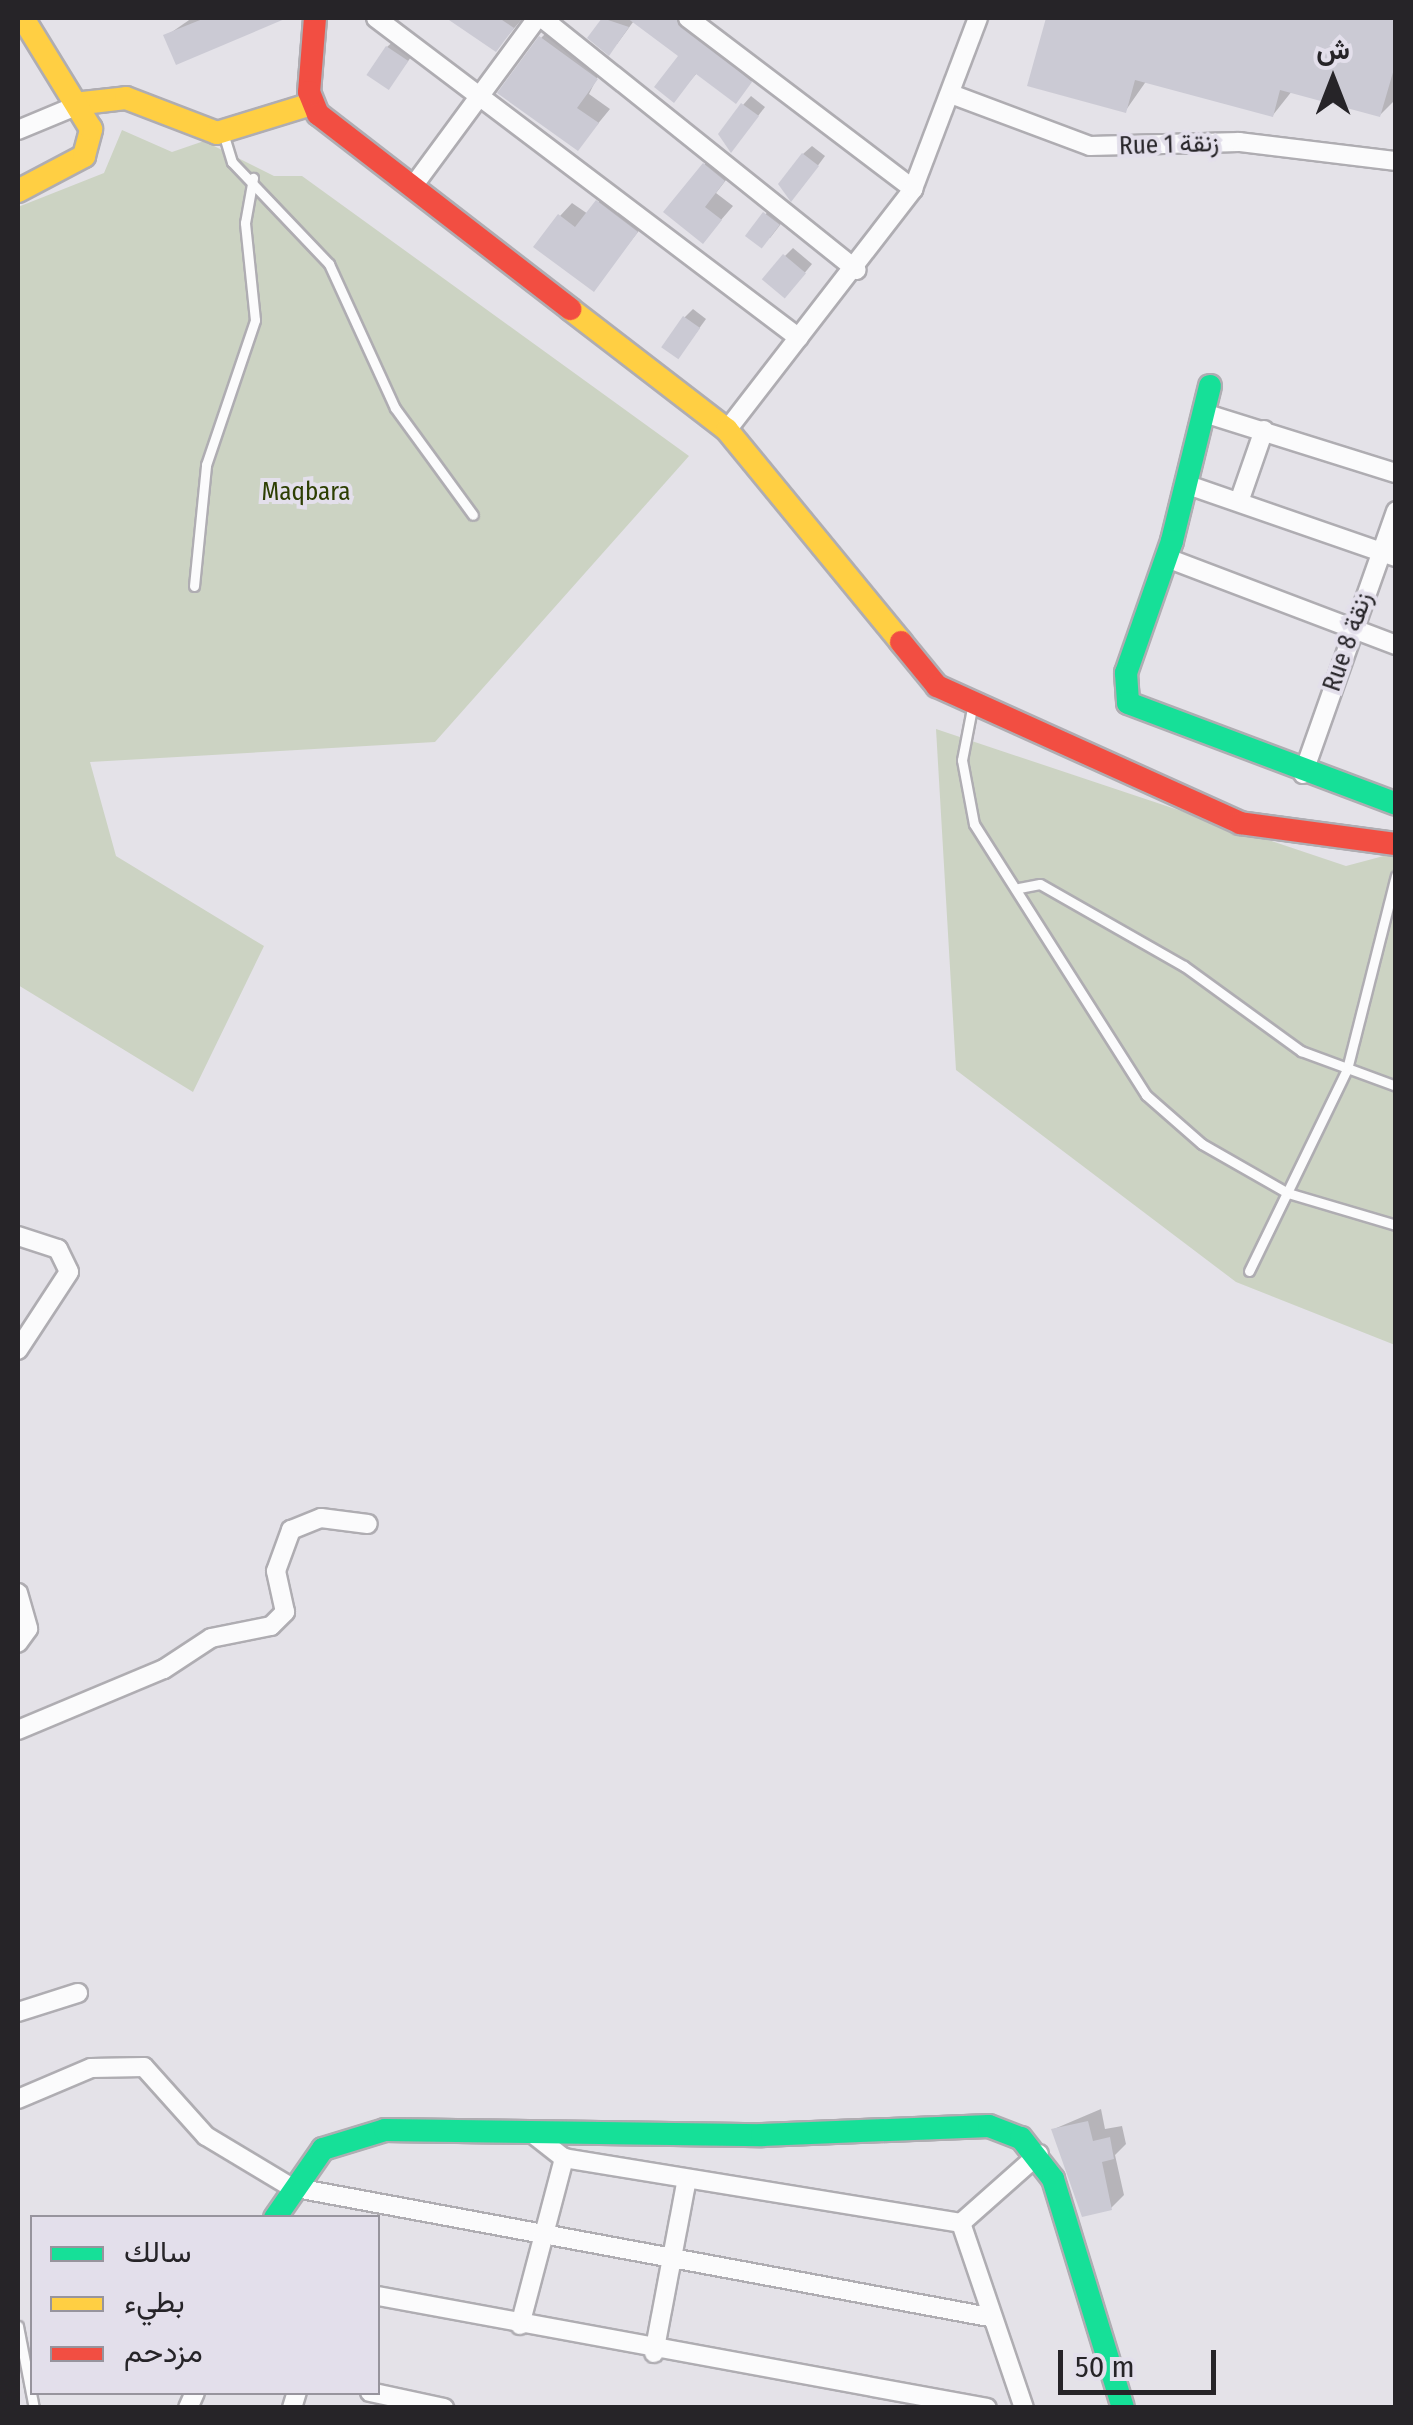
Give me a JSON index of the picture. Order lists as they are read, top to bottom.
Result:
{
  "streets": {
    "street": ["Rue 1 زنقة", "Rue 8 زنقة"]
  },
  "parks": ["Maqbara"],
  "legend": ["سالك", "بطيء", "مزدحم"],
  "scale_bar": "50 m",
  "north": "top"
}
